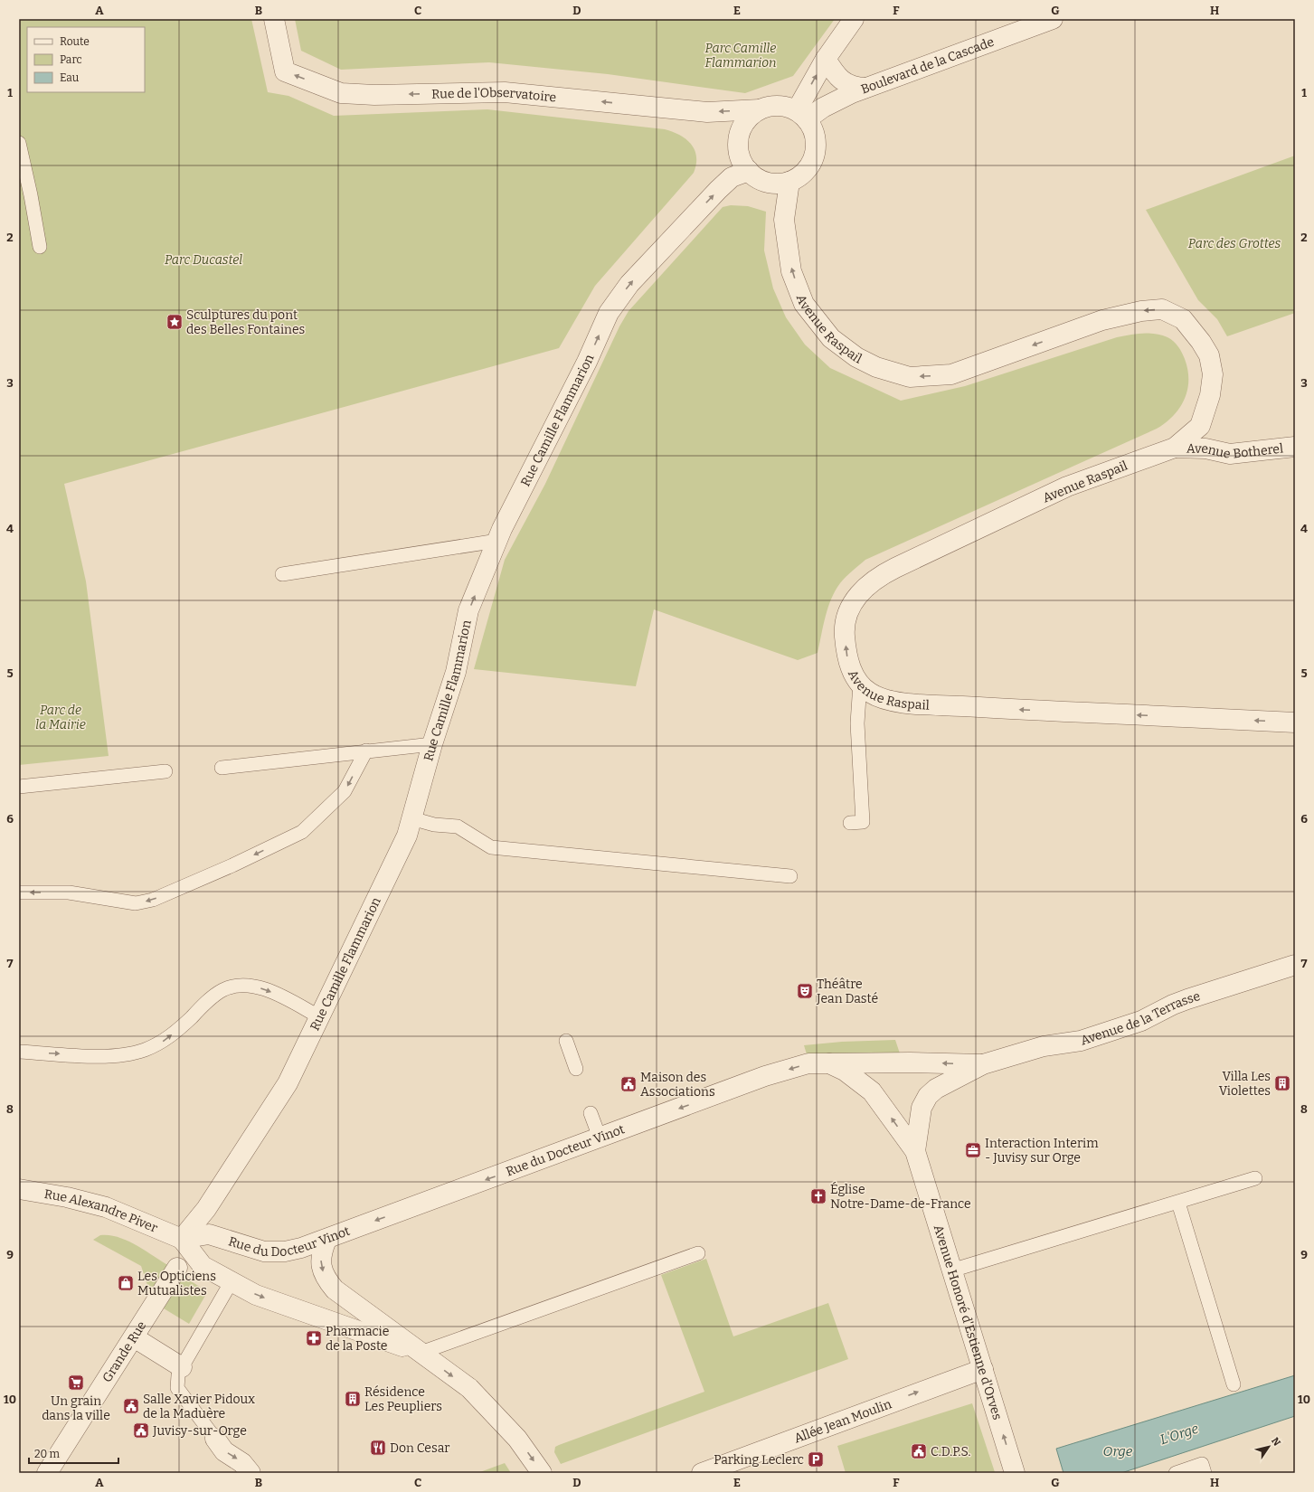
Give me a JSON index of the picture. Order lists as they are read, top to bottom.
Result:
{
  "streets": {
    "street": [
      "Boulevard de la Cascade",
      "Rue de l'Observatoire",
      "Avenue Raspail",
      "Rue Camille Flammarion",
      "Avenue Botherel",
      "Avenue de la Terrasse",
      "Rue du Docteur Vinot",
      "Rue Alexandre Piver",
      "Avenue Honoré d'Estienne d'Orves",
      "Grande Rue",
      "Allée Jean Moulin"
    ]
  },
  "crossings": [
    ["Boulevard de la Cascade", "Rue de l'Observatoire"],
    ["Boulevard de la Cascade", "Avenue Raspail"],
    ["Boulevard de la Cascade", "Rue Camille Flammarion"],
    ["Rue de l'Observatoire", "Avenue Raspail"],
    ["Rue de l'Observatoire", "Rue Camille Flammarion"],
    ["Avenue Raspail", "Rue Camille Flammarion"],
    ["Avenue Raspail", "Avenue Botherel"],
    ["Rue Camille Flammarion", "Rue du Docteur Vinot"],
    ["Rue Camille Flammarion", "Rue Alexandre Piver"],
    ["Avenue de la Terrasse", "Rue du Docteur Vinot"],
    ["Avenue de la Terrasse", "Avenue Honoré d'Estienne d'Orves"],
    ["Rue du Docteur Vinot", "Rue Alexandre Piver"],
    ["Rue du Docteur Vinot", "Avenue Honoré d'Estienne d'Orves"],
    ["Avenue Honoré d'Estienne d'Orves", "Allée Jean Moulin"]
  ],
  "one_way": [
    "Rue de l'Observatoire",
    "Rue Camille Flammarion",
    "Rue du Docteur Vinot",
    "Allée Jean Moulin"
  ],
  "water": ["L'Orge", "Orge"],
  "parks": [
    "Parc Camille Flammarion",
    "Parc des Grottes",
    "Parc Ducastel",
    "Parc de la Mairie"
  ],
  "places": {
    "place": ["Sculptures du pont des Belles Fontaines"],
    "theatre": ["Théâtre Jean Dasté"],
    "building": ["Villa Les Violettes", "Résidence Les Peupliers"],
    "public building": [
      "Maison des Associations",
      "Salle Xavier Pidoux de la Maduère",
      "Juvisy-sur-Orge",
      "C.D.P.S."
    ],
    "office": ["Interaction Interim - Juvisy sur Orge"],
    "church": ["Église Notre-Dame-de-France"],
    "shop": ["Les Opticiens Mutualistes"],
    "pharmacy": ["Pharmacie de la Poste"],
    "supermarket": ["Un grain dans la ville"],
    "restaurant": ["Don Cesar"],
    "parking": ["Parking Leclerc"]
  },
  "legend": ["Route", "Parc", "Eau"],
  "scale_bar": "20 m",
  "north": "top right",
  "grid": {
    "columns": [
      "A",
      "B",
      "C",
      "D",
      "E",
      "F",
      "G",
      "H"
    ],
    "rows": [
      "1",
      "2",
      "3",
      "4",
      "5",
      "6",
      "7",
      "8",
      "9",
      "10"
    ]
  }
}
